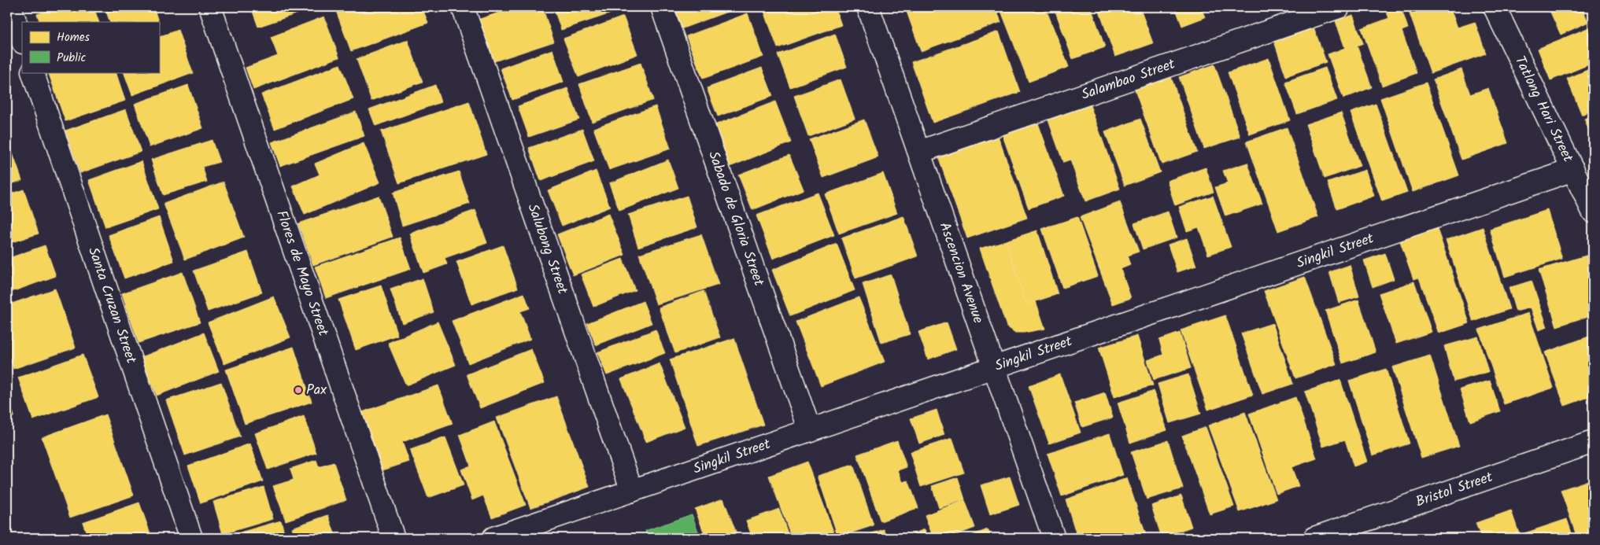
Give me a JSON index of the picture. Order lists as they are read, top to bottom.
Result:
{
  "streets": {
    "street": [
      "Salambao Street",
      "Tatlong Hari Street",
      "Sabado de Gloria Street",
      "Salubong Street",
      "Singkil Street",
      "Flores de Mayo Street",
      "Ascencion Avenue",
      "Santa Cruzan Street",
      "Bristol Street"
    ]
  },
  "crossings": [
    ["Salambao Street", "Ascencion Avenue"],
    ["Tatlong Hari Street", "Singkil Street"],
    ["Sabado de Gloria Street", "Singkil Street"],
    ["Salubong Street", "Singkil Street"],
    ["Singkil Street", "Ascencion Avenue"]
  ],
  "places": ["Pax"],
  "legend": ["Homes", "Public"]
}
